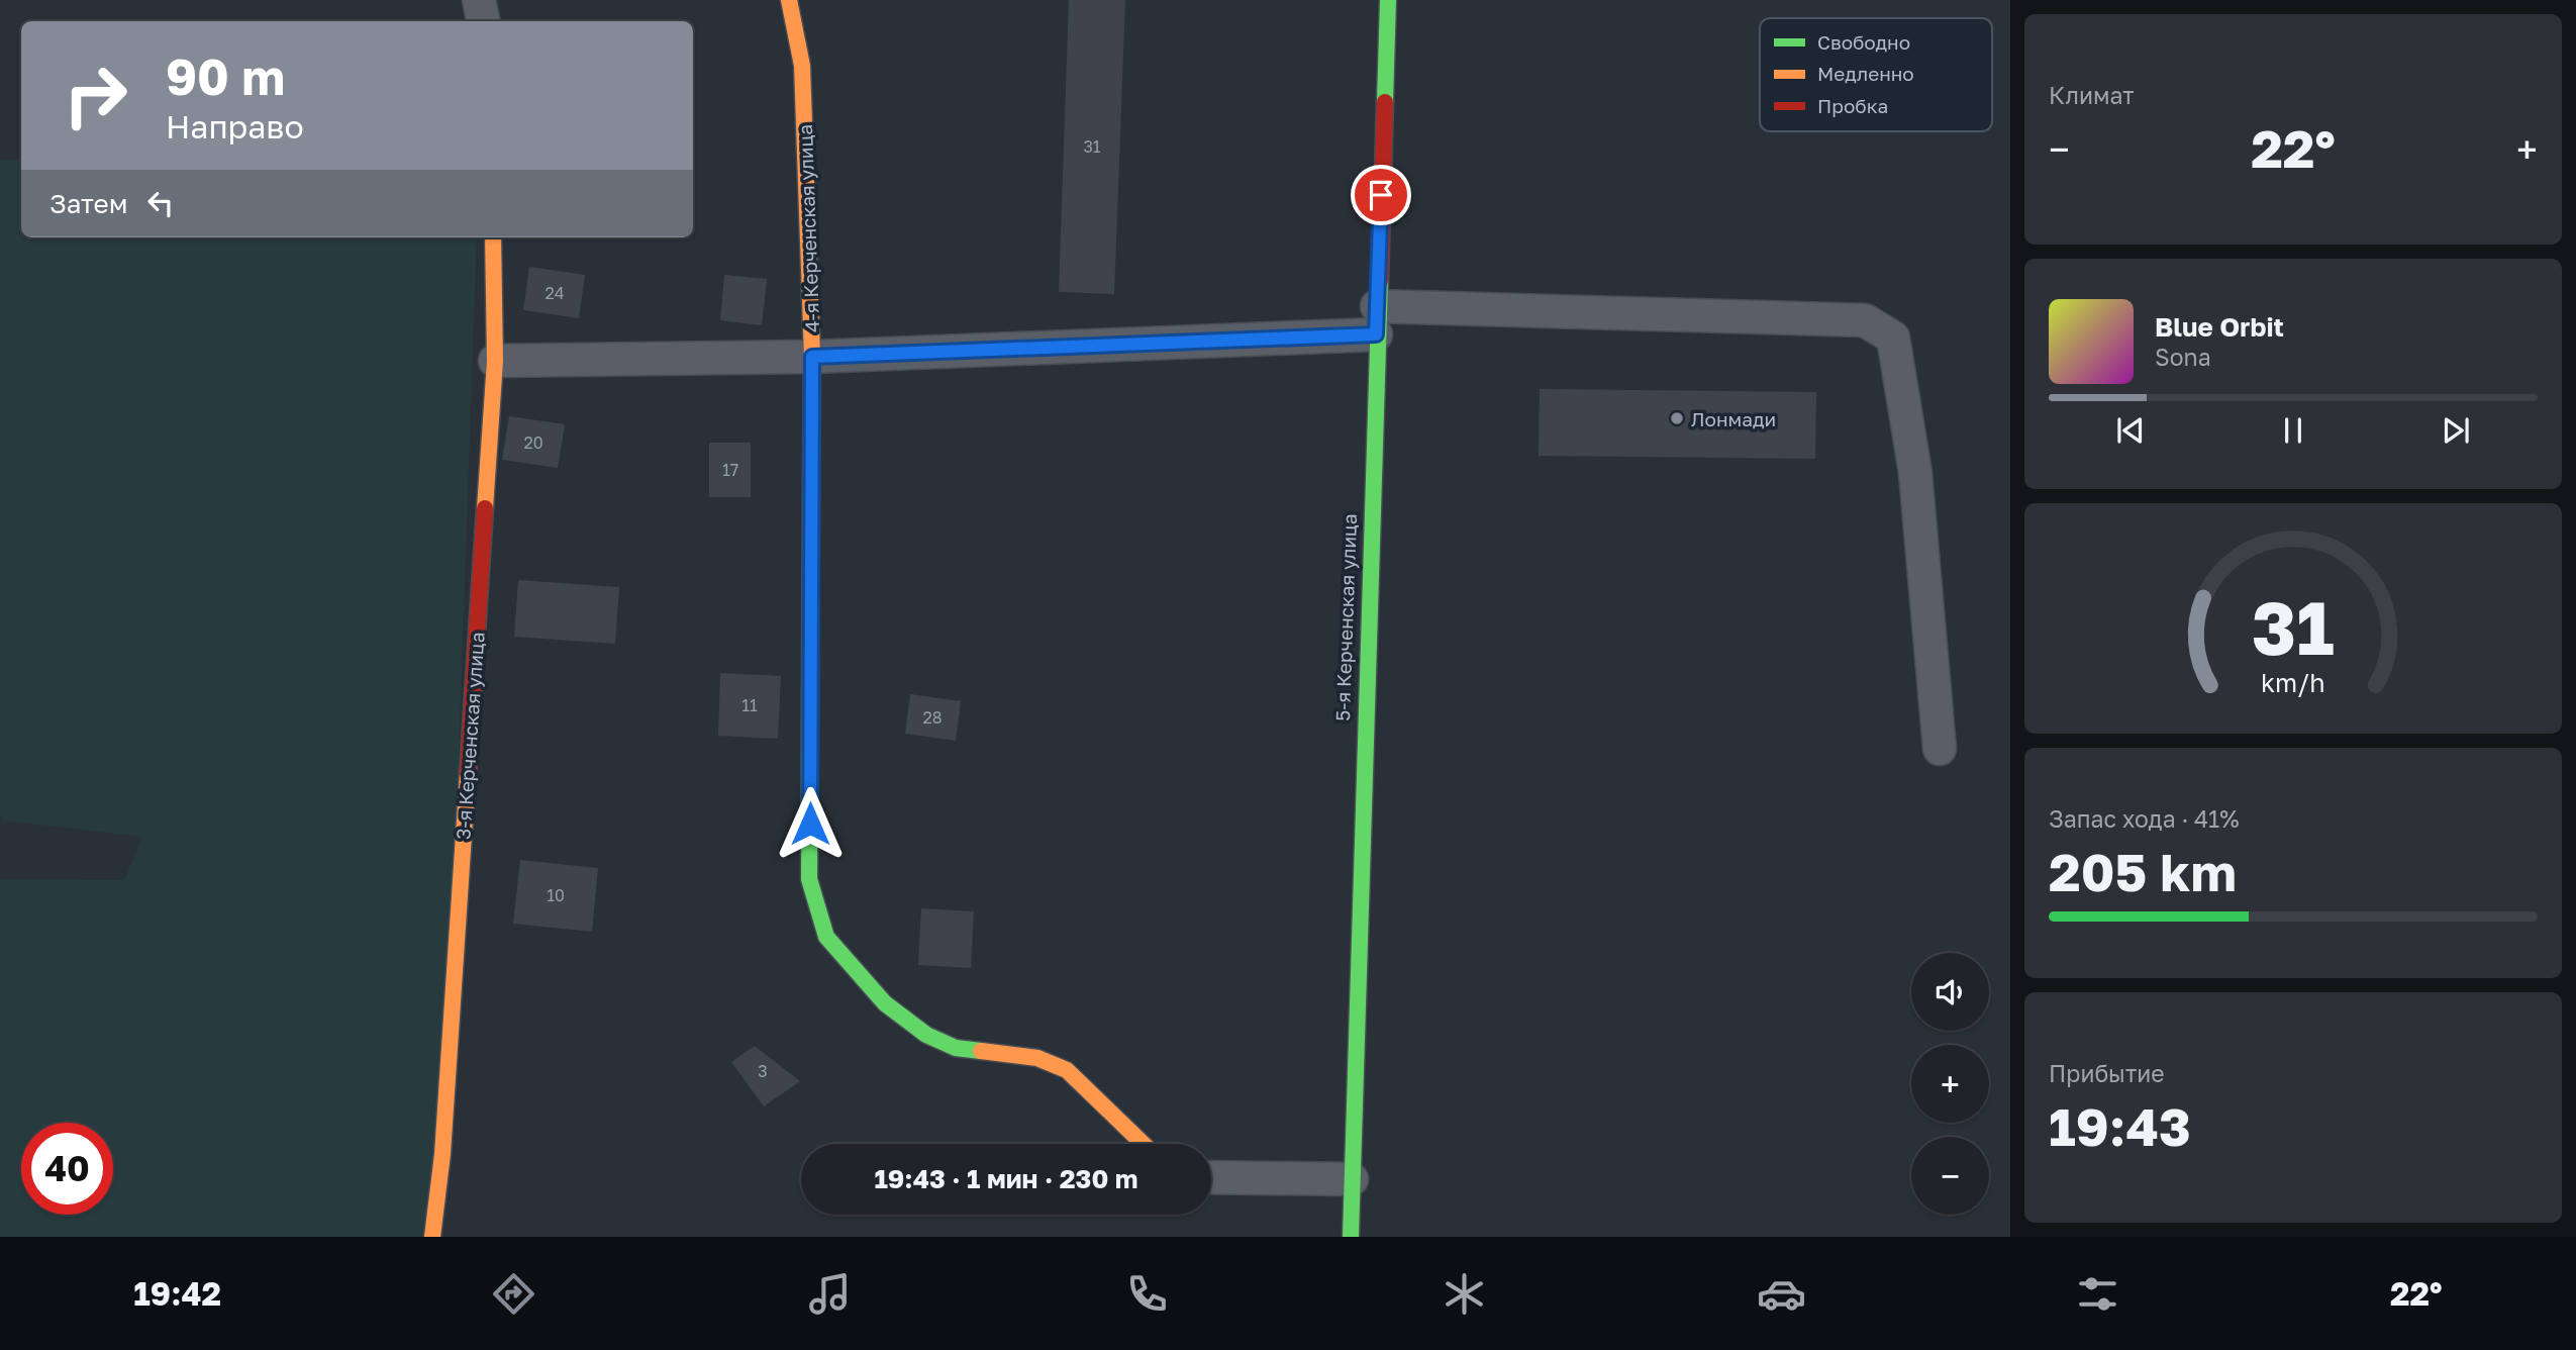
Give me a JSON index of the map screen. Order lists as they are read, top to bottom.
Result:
{
  "streets": {
    "street": ["4-я Керченская улица", "5-я Керченская улица", "3-я Керченская улица"]
  },
  "places": ["Лонмади"],
  "house_numbers": [
    "31",
    "24",
    "20",
    "17",
    "11",
    "28",
    "10",
    "3"
  ],
  "legend": ["Свободно", "Медленно", "Пробка"],
  "page": {
    "tile": [
      "Климат",
      ["Запас хода · 41%", "205 km"],
      ["Прибытие", "19:43"]
    ],
    "turn": ["90 m", "Направо"],
    "heat": ["−", "22°", "+"],
    "then": "Затем",
    "song": ["Blue Orbit", "Sona"],
    "map_buttons": ["+", "−"],
    "limit": "40",
    "trip": "19:43 · 1 мин · 230 m",
    "tabs": ["19:42", "22°"],
    "gauge": ["31", "km/h"]
  }
}
